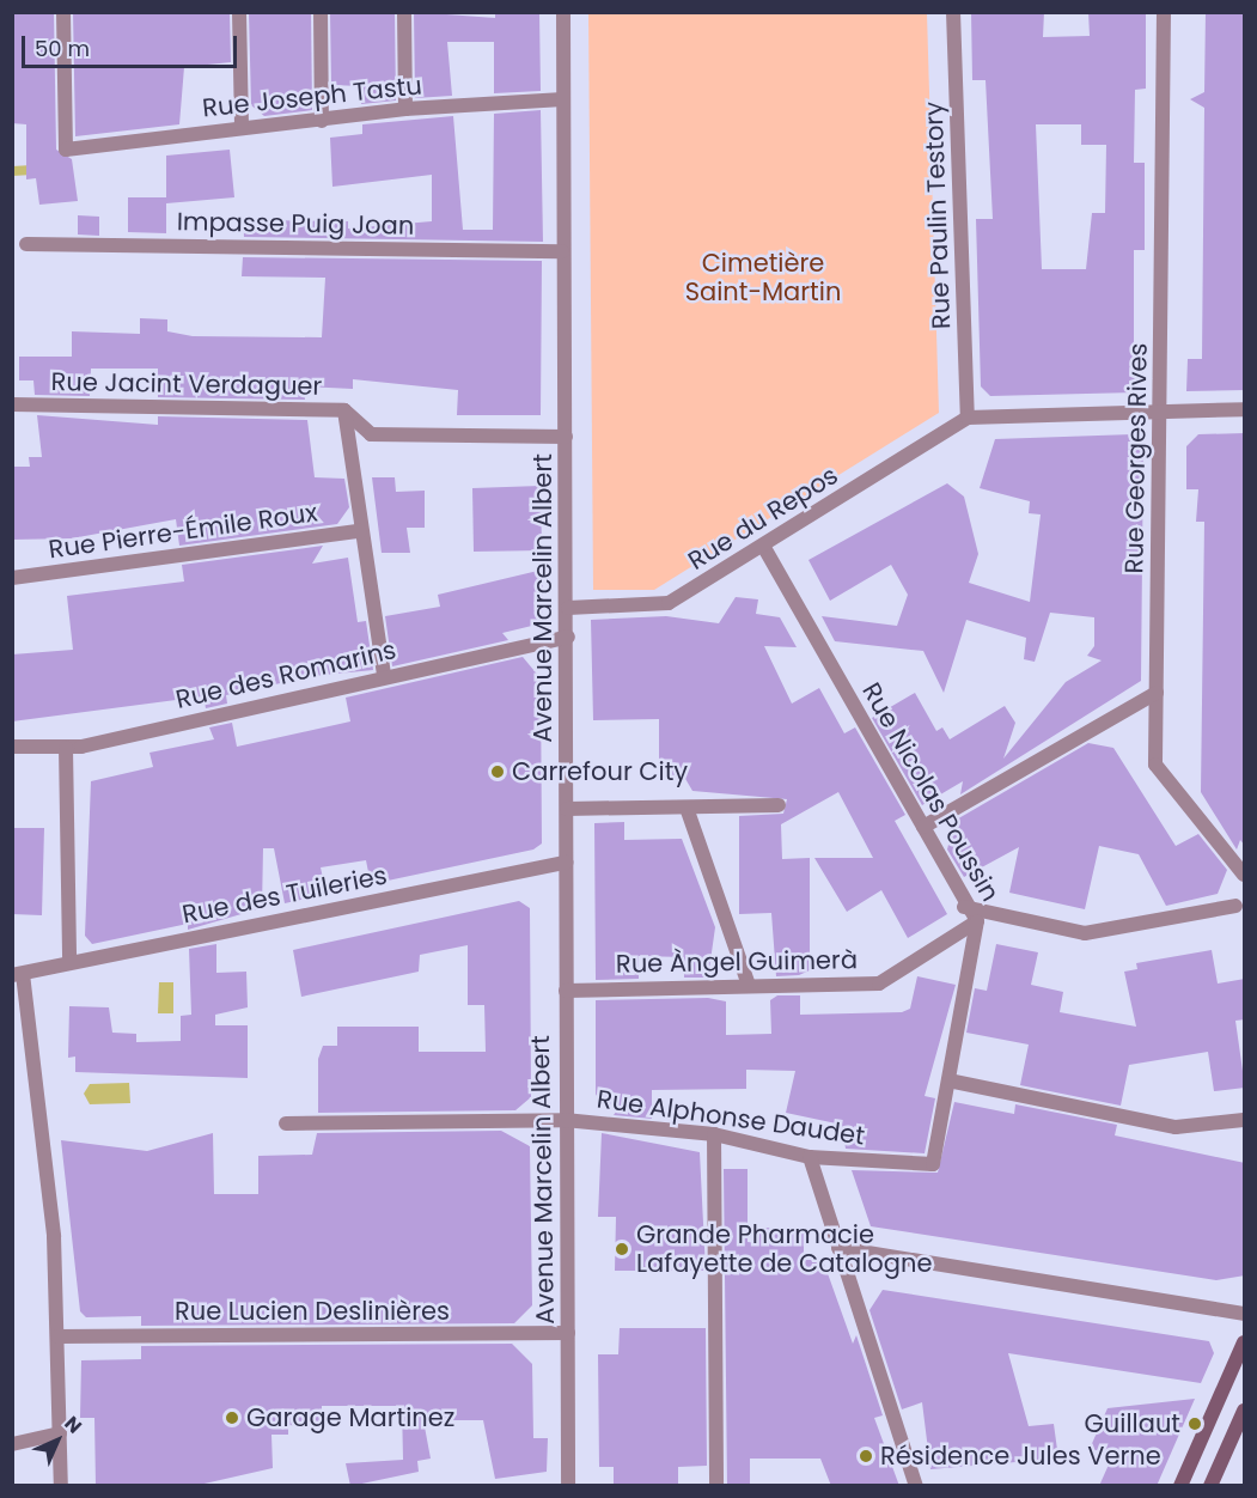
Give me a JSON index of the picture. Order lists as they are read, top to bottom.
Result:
{
  "streets": {
    "street": [
      "Rue Joseph Tastu",
      "Rue Paulin Testory",
      "Impasse Puig Joan",
      "Rue Jacint Verdaguer",
      "Rue Georges Rives",
      "Rue du Repos",
      "Rue Pierre-Émile Roux",
      "Avenue Marcelin Albert",
      "Rue des Romarins",
      "Rue Nicolas Poussin",
      "Rue des Tuileries",
      "Rue Àngel Guimerà",
      "Rue Alphonse Daudet",
      "Rue Lucien Deslinières"
    ]
  },
  "crossings": [
    ["Rue Joseph Tastu", "Avenue Marcelin Albert"],
    ["Rue Paulin Testory", "Rue du Repos"],
    ["Impasse Puig Joan", "Avenue Marcelin Albert"],
    ["Rue Jacint Verdaguer", "Avenue Marcelin Albert"],
    ["Rue du Repos", "Avenue Marcelin Albert"],
    ["Rue du Repos", "Rue Nicolas Poussin"],
    ["Avenue Marcelin Albert", "Rue des Romarins"],
    ["Avenue Marcelin Albert", "Rue des Tuileries"],
    ["Avenue Marcelin Albert", "Rue Àngel Guimerà"],
    ["Avenue Marcelin Albert", "Rue Alphonse Daudet"],
    ["Avenue Marcelin Albert", "Rue Lucien Deslinières"],
    ["Rue Nicolas Poussin", "Rue Àngel Guimerà"],
    ["Rue Nicolas Poussin", "Rue Alphonse Daudet"]
  ],
  "parks": ["Cimetière Saint-Martin"],
  "places": [
    "Carrefour City",
    "Grande Pharmacie Lafayette de Catalogne",
    "Garage Martinez",
    "Guillaut",
    "Résidence Jules Verne"
  ],
  "scale_bar": "50 m",
  "north": "top right"
}
